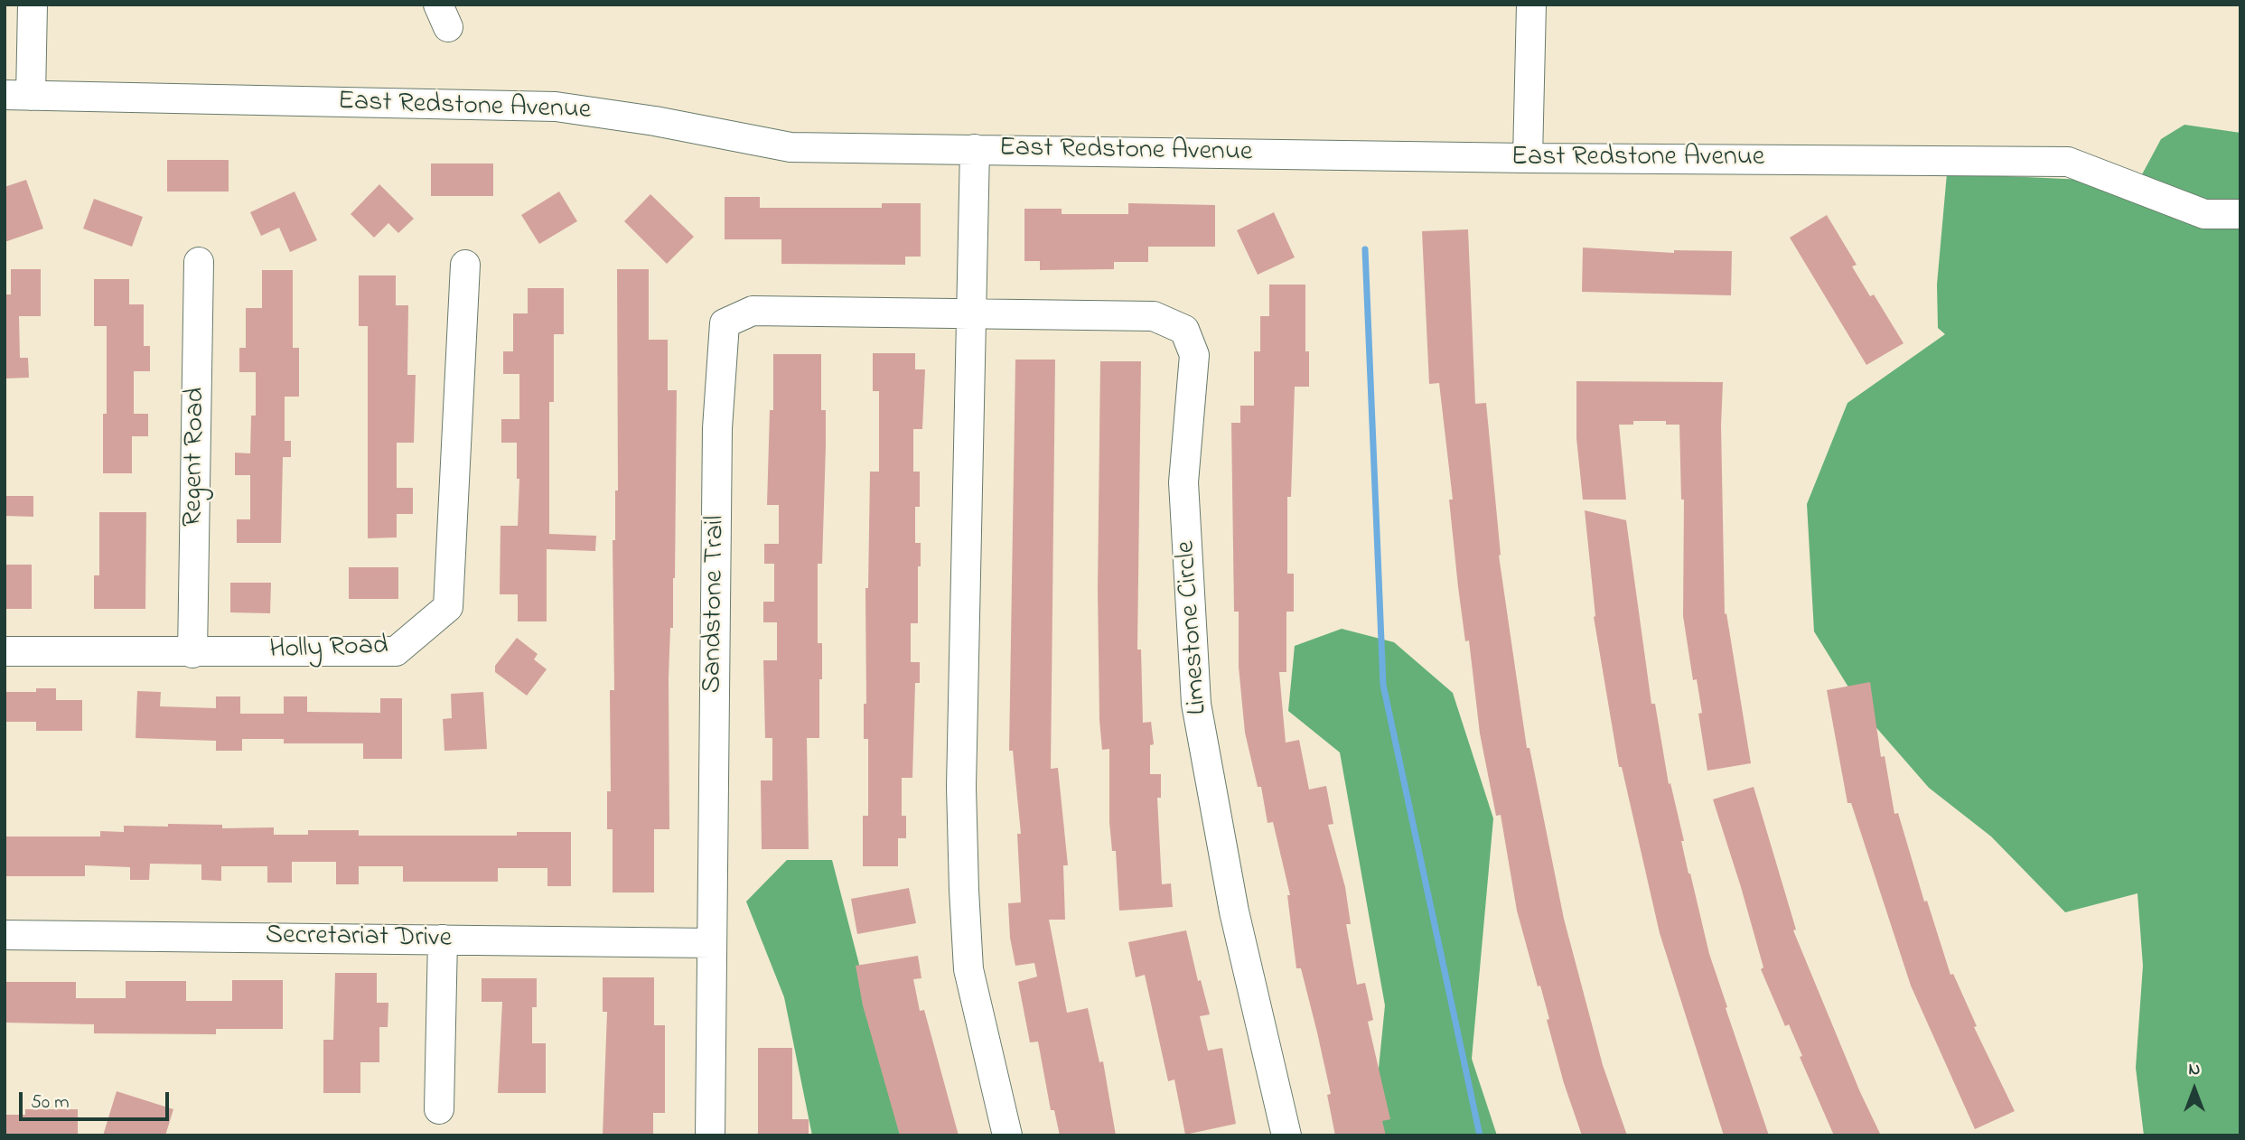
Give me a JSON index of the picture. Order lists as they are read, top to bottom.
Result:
{
  "streets": {
    "street": [
      "East Redstone Avenue",
      "Regent Road",
      "Sandstone Trail",
      "Limestone Circle",
      "Holly Road",
      "Secretariat Drive"
    ]
  },
  "crossings": [
    ["Regent Road", "Holly Road"],
    ["Sandstone Trail", "Limestone Circle"],
    ["Sandstone Trail", "Secretariat Drive"]
  ],
  "scale_bar": "50 m",
  "north": "top"
}
